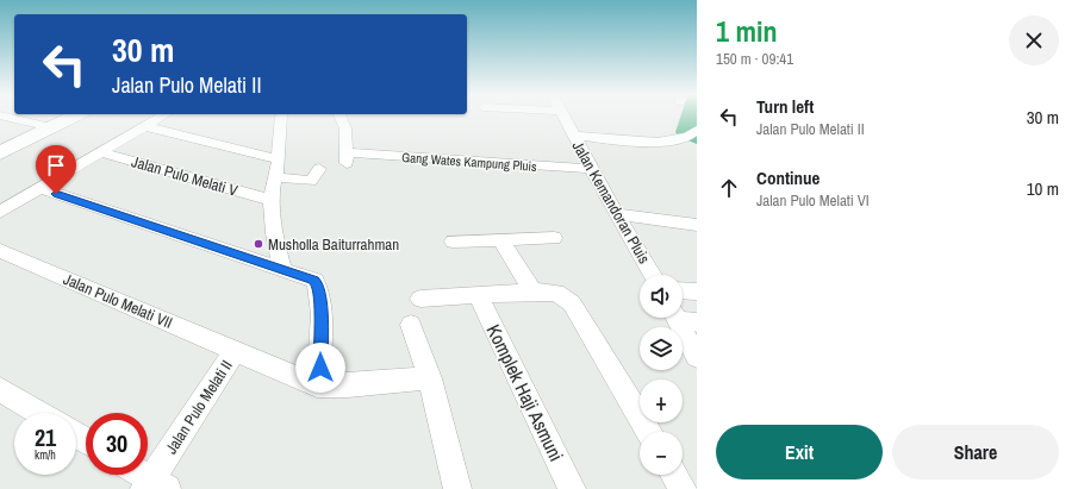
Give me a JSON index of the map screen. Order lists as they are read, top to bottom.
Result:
{
  "streets": {
    "street": [
      "Gang Wates Kampung Pluis",
      "Jalan Pulo Melati V",
      "Jalan Kemandoran Pluis",
      "Jalan Pulo Melati VII",
      "Komplek Haji Asmuni",
      "Jalan Pulo Melati II"
    ]
  },
  "crossings": [
    ["Gang Wates Kampung Pluis", "Jalan Kemandoran Pluis"],
    ["Jalan Pulo Melati VII", "Jalan Pulo Melati II"]
  ],
  "places": ["Musholla Baiturrahman"],
  "page": {
    "heading": ["1 min", "150 m · 09:41"],
    "turn": ["30 m", "Jalan Pulo Melati II"],
    "list": [
      {
        "name": "Turn left",
        "note": "Jalan Pulo Melati II",
        "value": "30 m"
      },
      {
        "name": "Continue",
        "note": "Jalan Pulo Melati VI",
        "value": "10 m"
      }
    ],
    "map_buttons": ["+", "−"],
    "speed": "21 km/h",
    "limit": "30",
    "buttons": ["Exit", "Share"]
  }
}
